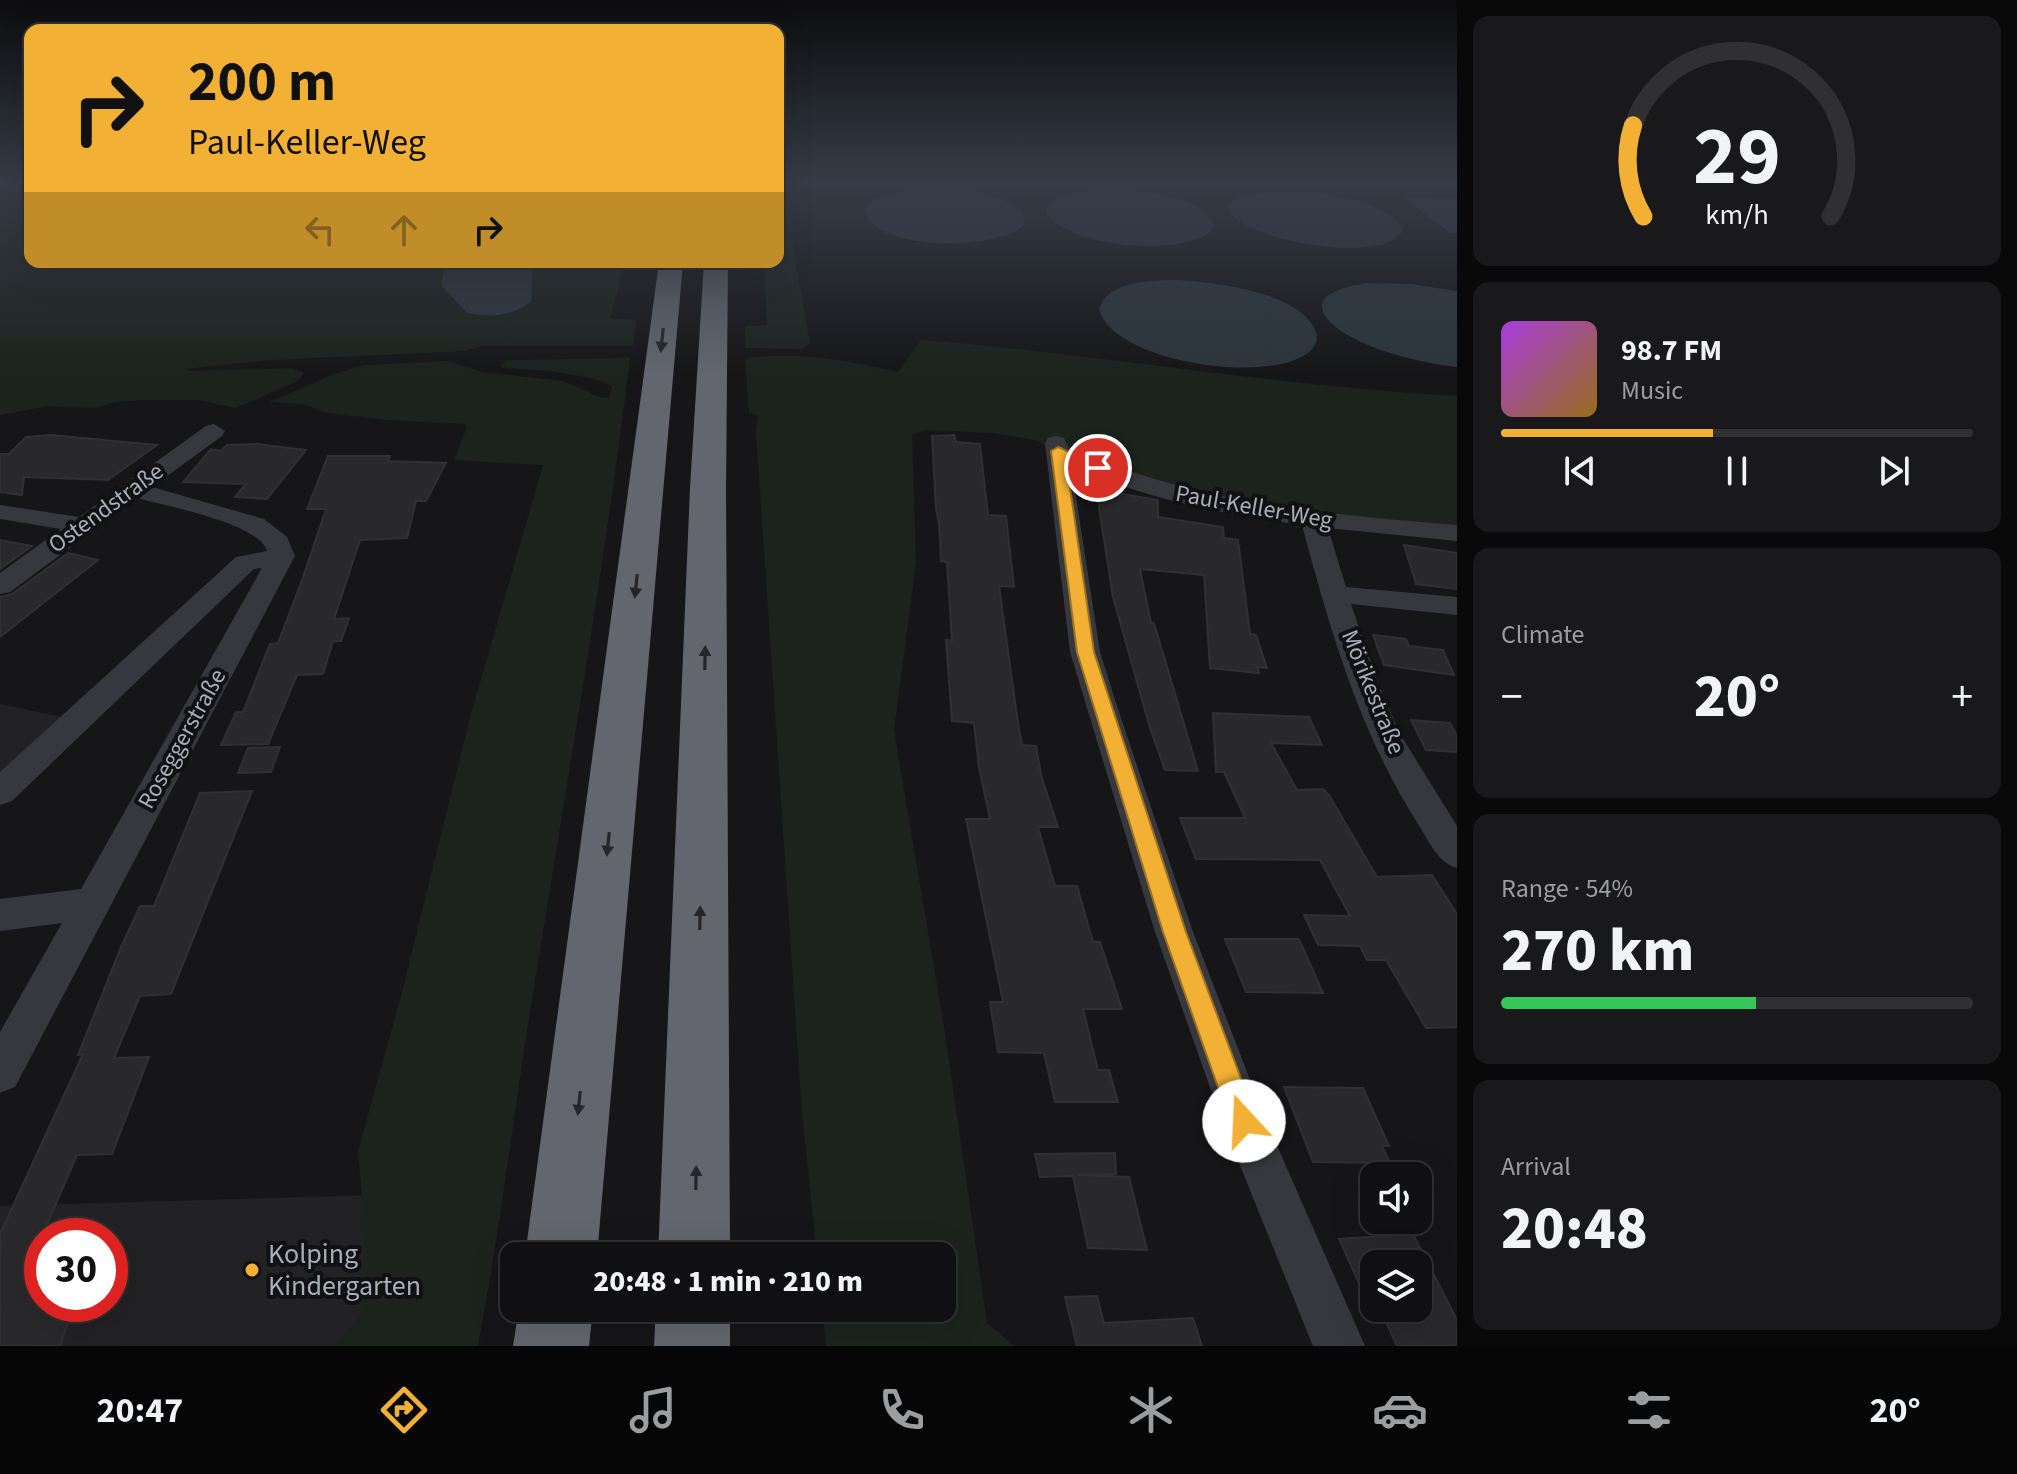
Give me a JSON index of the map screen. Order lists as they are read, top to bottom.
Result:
{
  "streets": {
    "street": [
      "Paul-Keller-Weg",
      "Ostendstraße",
      "Mörikestraße",
      "Roseggerstraße"
    ]
  },
  "crossings": [
    ["Paul-Keller-Weg", "Mörikestraße"]
  ],
  "places": ["Kolping Kindergarten"],
  "page": {
    "turn": ["200 m", "Paul-Keller-Weg"],
    "song": ["98.7 FM", "Music"],
    "tile": [
      "Climate",
      ["Range · 54%", "270 km"],
      ["Arrival", "20:48"]
    ],
    "heat": ["−", "20°", "+"],
    "limit": "30",
    "trip": "20:48 · 1 min · 210 m",
    "tabs": ["20:47", "20°"],
    "gauge": ["29", "km/h"]
  }
}
